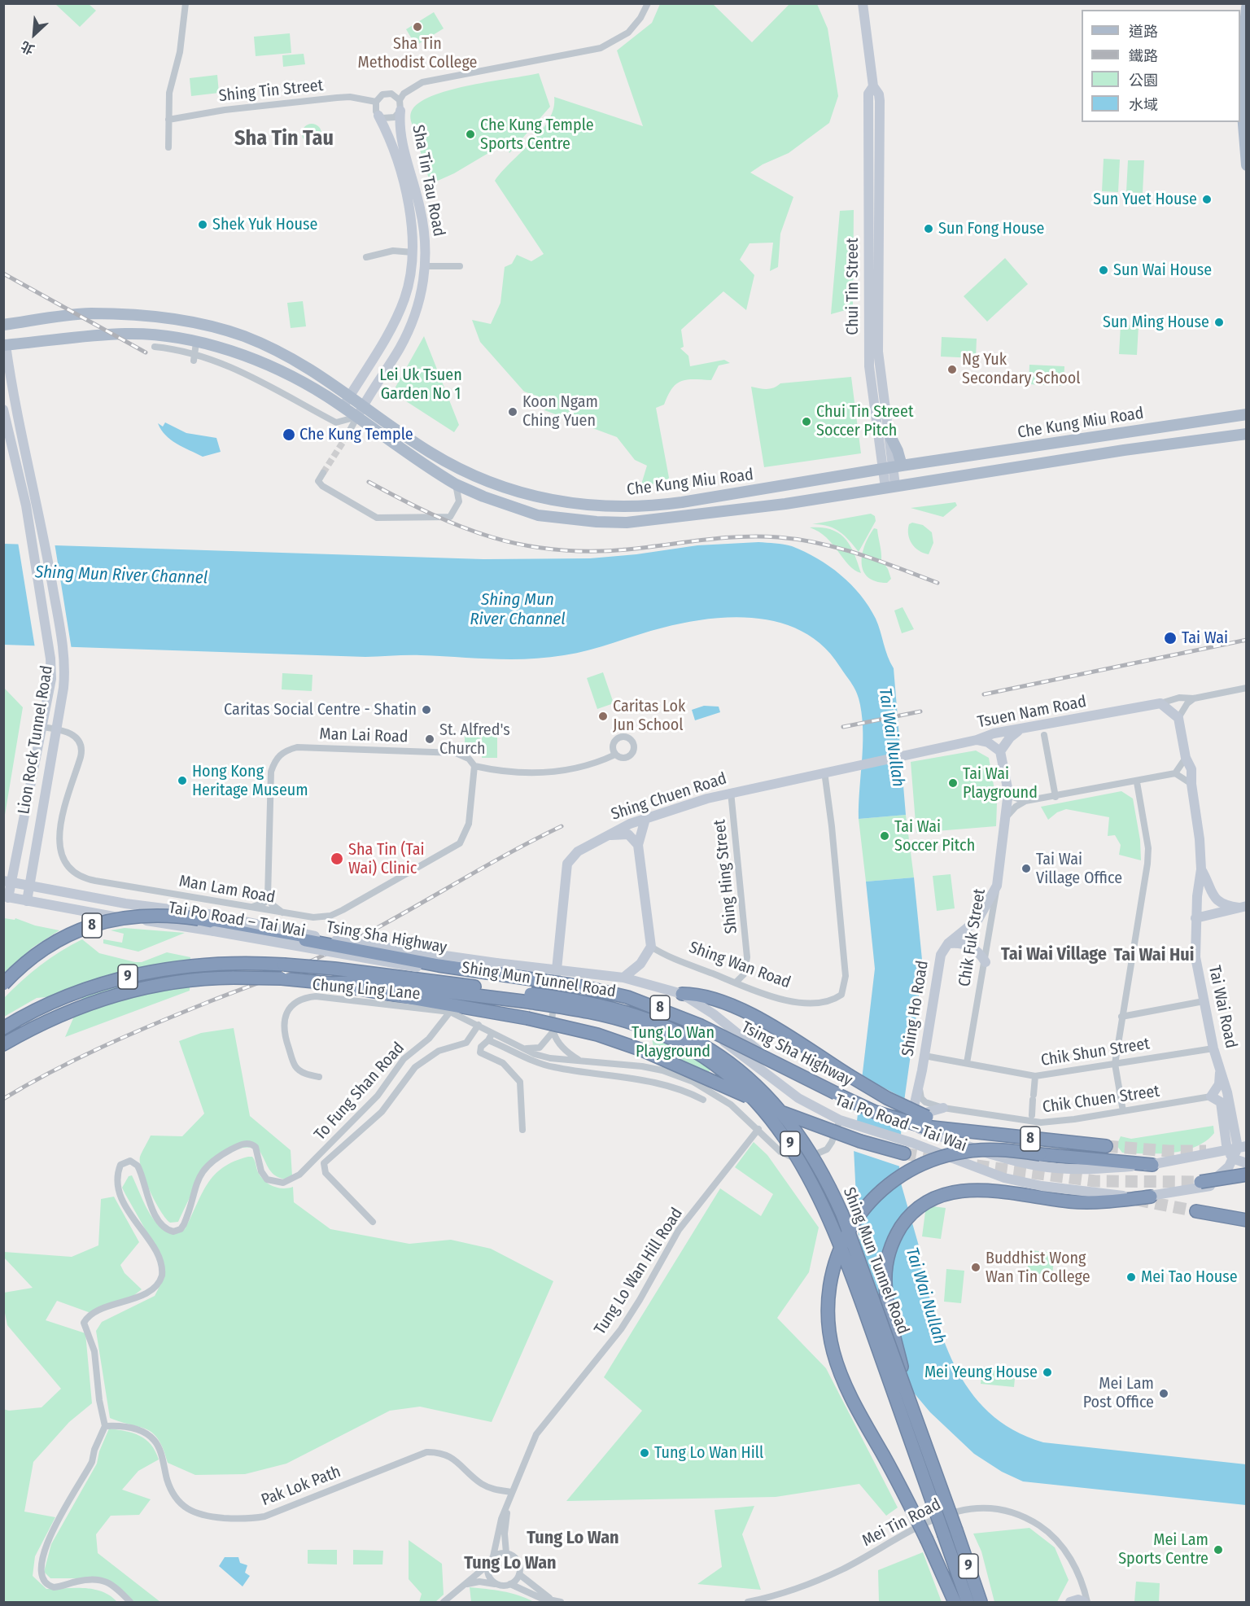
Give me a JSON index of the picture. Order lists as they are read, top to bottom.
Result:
{
  "streets": {
    "highway": [
      "8",
      "Tsing Sha Highway",
      "9",
      "Shing Mun Tunnel Road"
    ],
    "main road": [
      "Sha Tin Tau Road",
      "Chui Tin Street",
      "Che Kung Miu Road",
      "Tsuen Nam Road",
      "Lion Rock Tunnel Road",
      "Shing Chuen Road",
      "Tai Po Road – Tai Wai",
      "Chik Fuk Street",
      "Tai Wai Road",
      "Shing Ho Road"
    ],
    "street": [
      "Shing Tin Street",
      "Man Lai Road",
      "Shing Hing Street",
      "Man Lam Road",
      "Shing Wan Road",
      "Chung Ling Lane",
      "Chik Shun Street",
      "To Fung Shan Road",
      "Chik Chuen Street",
      "Tung Lo Wan Hill Road",
      "Pak Lok Path",
      "Mei Tin Road"
    ]
  },
  "crossings": [
    ["Shing Tin Street", "Sha Tin Tau Road"],
    ["Sha Tin Tau Road", "Che Kung Miu Road"],
    ["Chui Tin Street", "Che Kung Miu Road"],
    ["Che Kung Miu Road", "Lion Rock Tunnel Road"],
    ["Tsuen Nam Road", "Shing Chuen Road"],
    ["Tsuen Nam Road", "Shing Wan Road"],
    ["Man Lai Road", "Man Lam Road"],
    ["Lion Rock Tunnel Road", "Man Lam Road"],
    ["Lion Rock Tunnel Road", "Tai Po Road – Tai Wai"],
    ["Shing Chuen Road", "Shing Hing Street"],
    ["Shing Chuen Road", "Tai Po Road – Tai Wai"],
    ["Shing Chuen Road", "Shing Wan Road"],
    ["Shing Hing Street", "Shing Wan Road"],
    ["Tai Po Road – Tai Wai", "Chung Ling Lane"],
    ["Tai Po Road – Tai Wai", "Shing Ho Road"],
    ["Chik Fuk Street", "Shing Ho Road"],
    ["Chik Fuk Street", "Chik Shun Street"],
    ["Chung Ling Lane", "To Fung Shan Road"],
    ["Chung Ling Lane", "Tung Lo Wan Hill Road"],
    ["Tai Wai Road", "Chik Shun Street"],
    ["Shing Ho Road", "Chik Shun Street"],
    ["Shing Ho Road", "Chik Chuen Street"],
    ["To Fung Shan Road", "Pak Lok Path"],
    ["Tung Lo Wan Hill Road", "Pak Lok Path"]
  ],
  "districts": [
    "Sha Tin Tau",
    "Tai Wai Village",
    "Tai Wai Hui",
    "Tung Lo Wan",
    "Tung Lo Wan"
  ],
  "water": ["Shing Mun River Channel", "Tai Wai Nullah"],
  "parks": ["Lei Uk Tsuen Garden No 1", "Tung Lo Wan Playground"],
  "places": [
    "Sha Tin Methodist College",
    "Che Kung Temple Sports Centre",
    "Sun Yuet House",
    "Shek Yuk House",
    "Sun Fong House",
    "Sun Wai House",
    "Sun Ming House",
    "Ng Yuk Secondary School",
    "Koon Ngam Ching Yuen",
    "Chui Tin Street Soccer Pitch",
    "Che Kung Temple",
    "Tai Wai",
    "Caritas Social Centre - Shatin",
    "Caritas Lok Jun School",
    "St. Alfred's Church",
    "Hong Kong Heritage Museum",
    "Tai Wai Playground",
    "Tai Wai Soccer Pitch",
    "Sha Tin (Tai Wai) Clinic",
    "Tai Wai Village Office",
    "Buddhist Wong Wan Tin College",
    "Mei Tao House",
    "Mei Yeung House",
    "Mei Lam Post Office",
    "Tung Lo Wan Hill",
    "Mei Lam Sports Centre"
  ],
  "legend": [
    "道路",
    "鐵路",
    "公園",
    "水域"
  ],
  "north": "bottom left"
}
